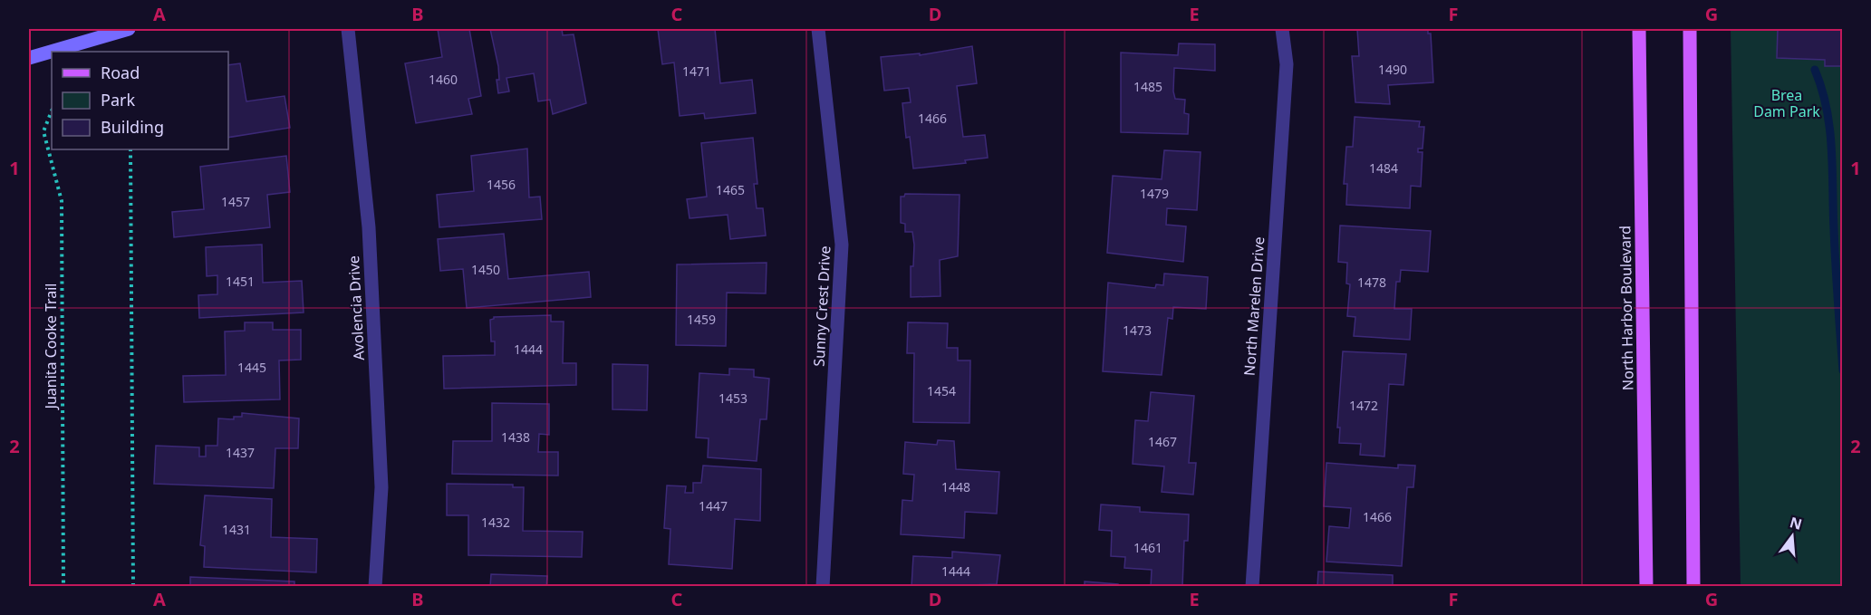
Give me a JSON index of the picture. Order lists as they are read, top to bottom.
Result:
{
  "streets": {
    "main road": ["North Harbor Boulevard"],
    "street": ["Sunny Crest Drive", "North Marelen Drive", "Avolencia Drive"],
    "path": ["Juanita Cooke Trail"]
  },
  "parks": ["Brea Dam Park"],
  "house_numbers": [
    "1490",
    "1471",
    "1460",
    "1485",
    "1466",
    "1484",
    "1456",
    "1465",
    "1479",
    "1457",
    "1450",
    "1451",
    "1478",
    "1459",
    "1473",
    "1444",
    "1445",
    "1454",
    "1453",
    "1472",
    "1438",
    "1467",
    "1437",
    "1448",
    "1447",
    "1466",
    "1432",
    "1431",
    "1461",
    "1444"
  ],
  "legend": ["Road", "Park", "Building"],
  "north": "top",
  "grid": {
    "columns": [
      "A",
      "B",
      "C",
      "D",
      "E",
      "F",
      "G"
    ],
    "rows": ["1", "2"]
  }
}
